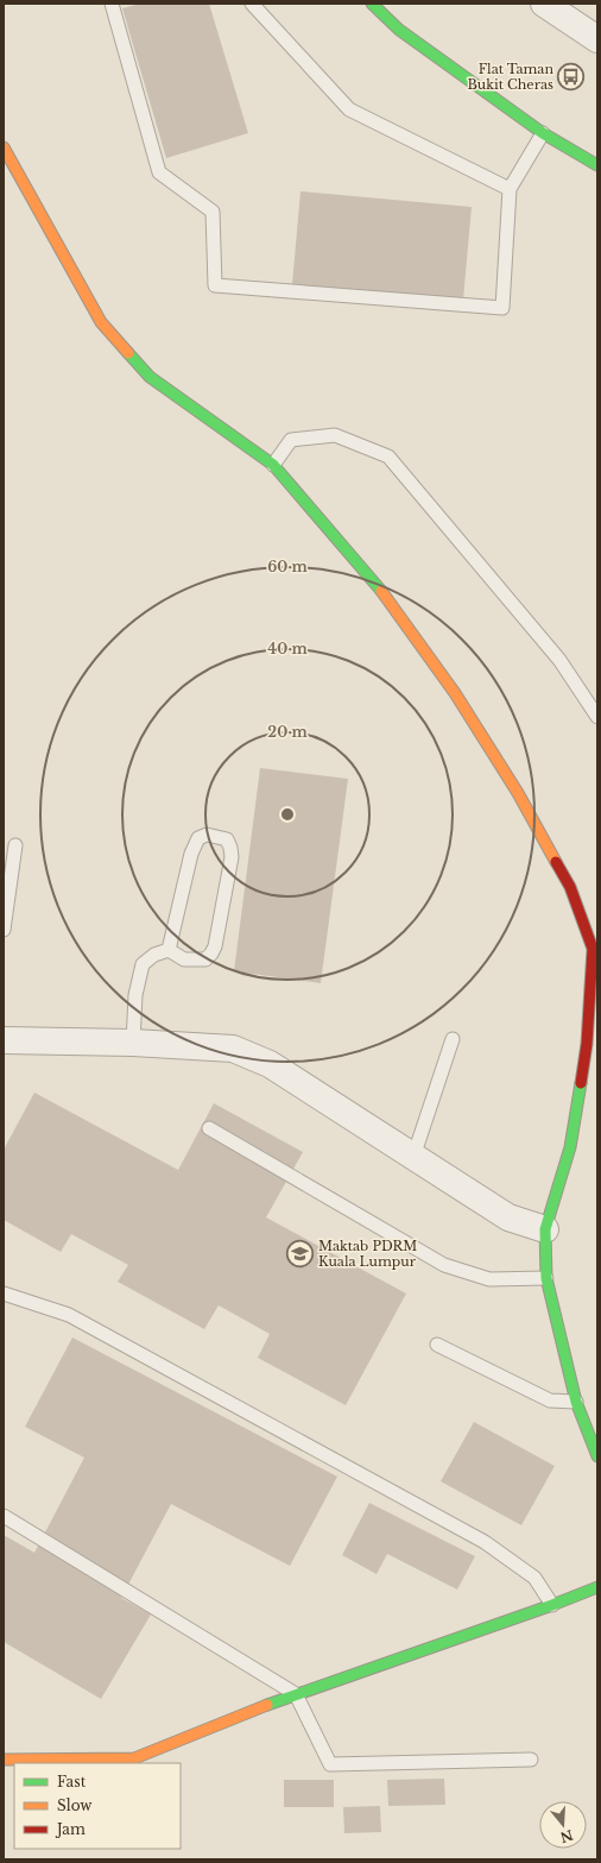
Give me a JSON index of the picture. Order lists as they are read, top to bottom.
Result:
{
  "places": {
    "bus stop": ["Flat Taman Bukit Cheras"],
    "school or university": ["Maktab PDRM Kuala Lumpur"]
  },
  "legend": ["Fast", "Slow", "Jam"],
  "north": "bottom",
  "rings": ["60 m", "40 m", "20 m"]
}
